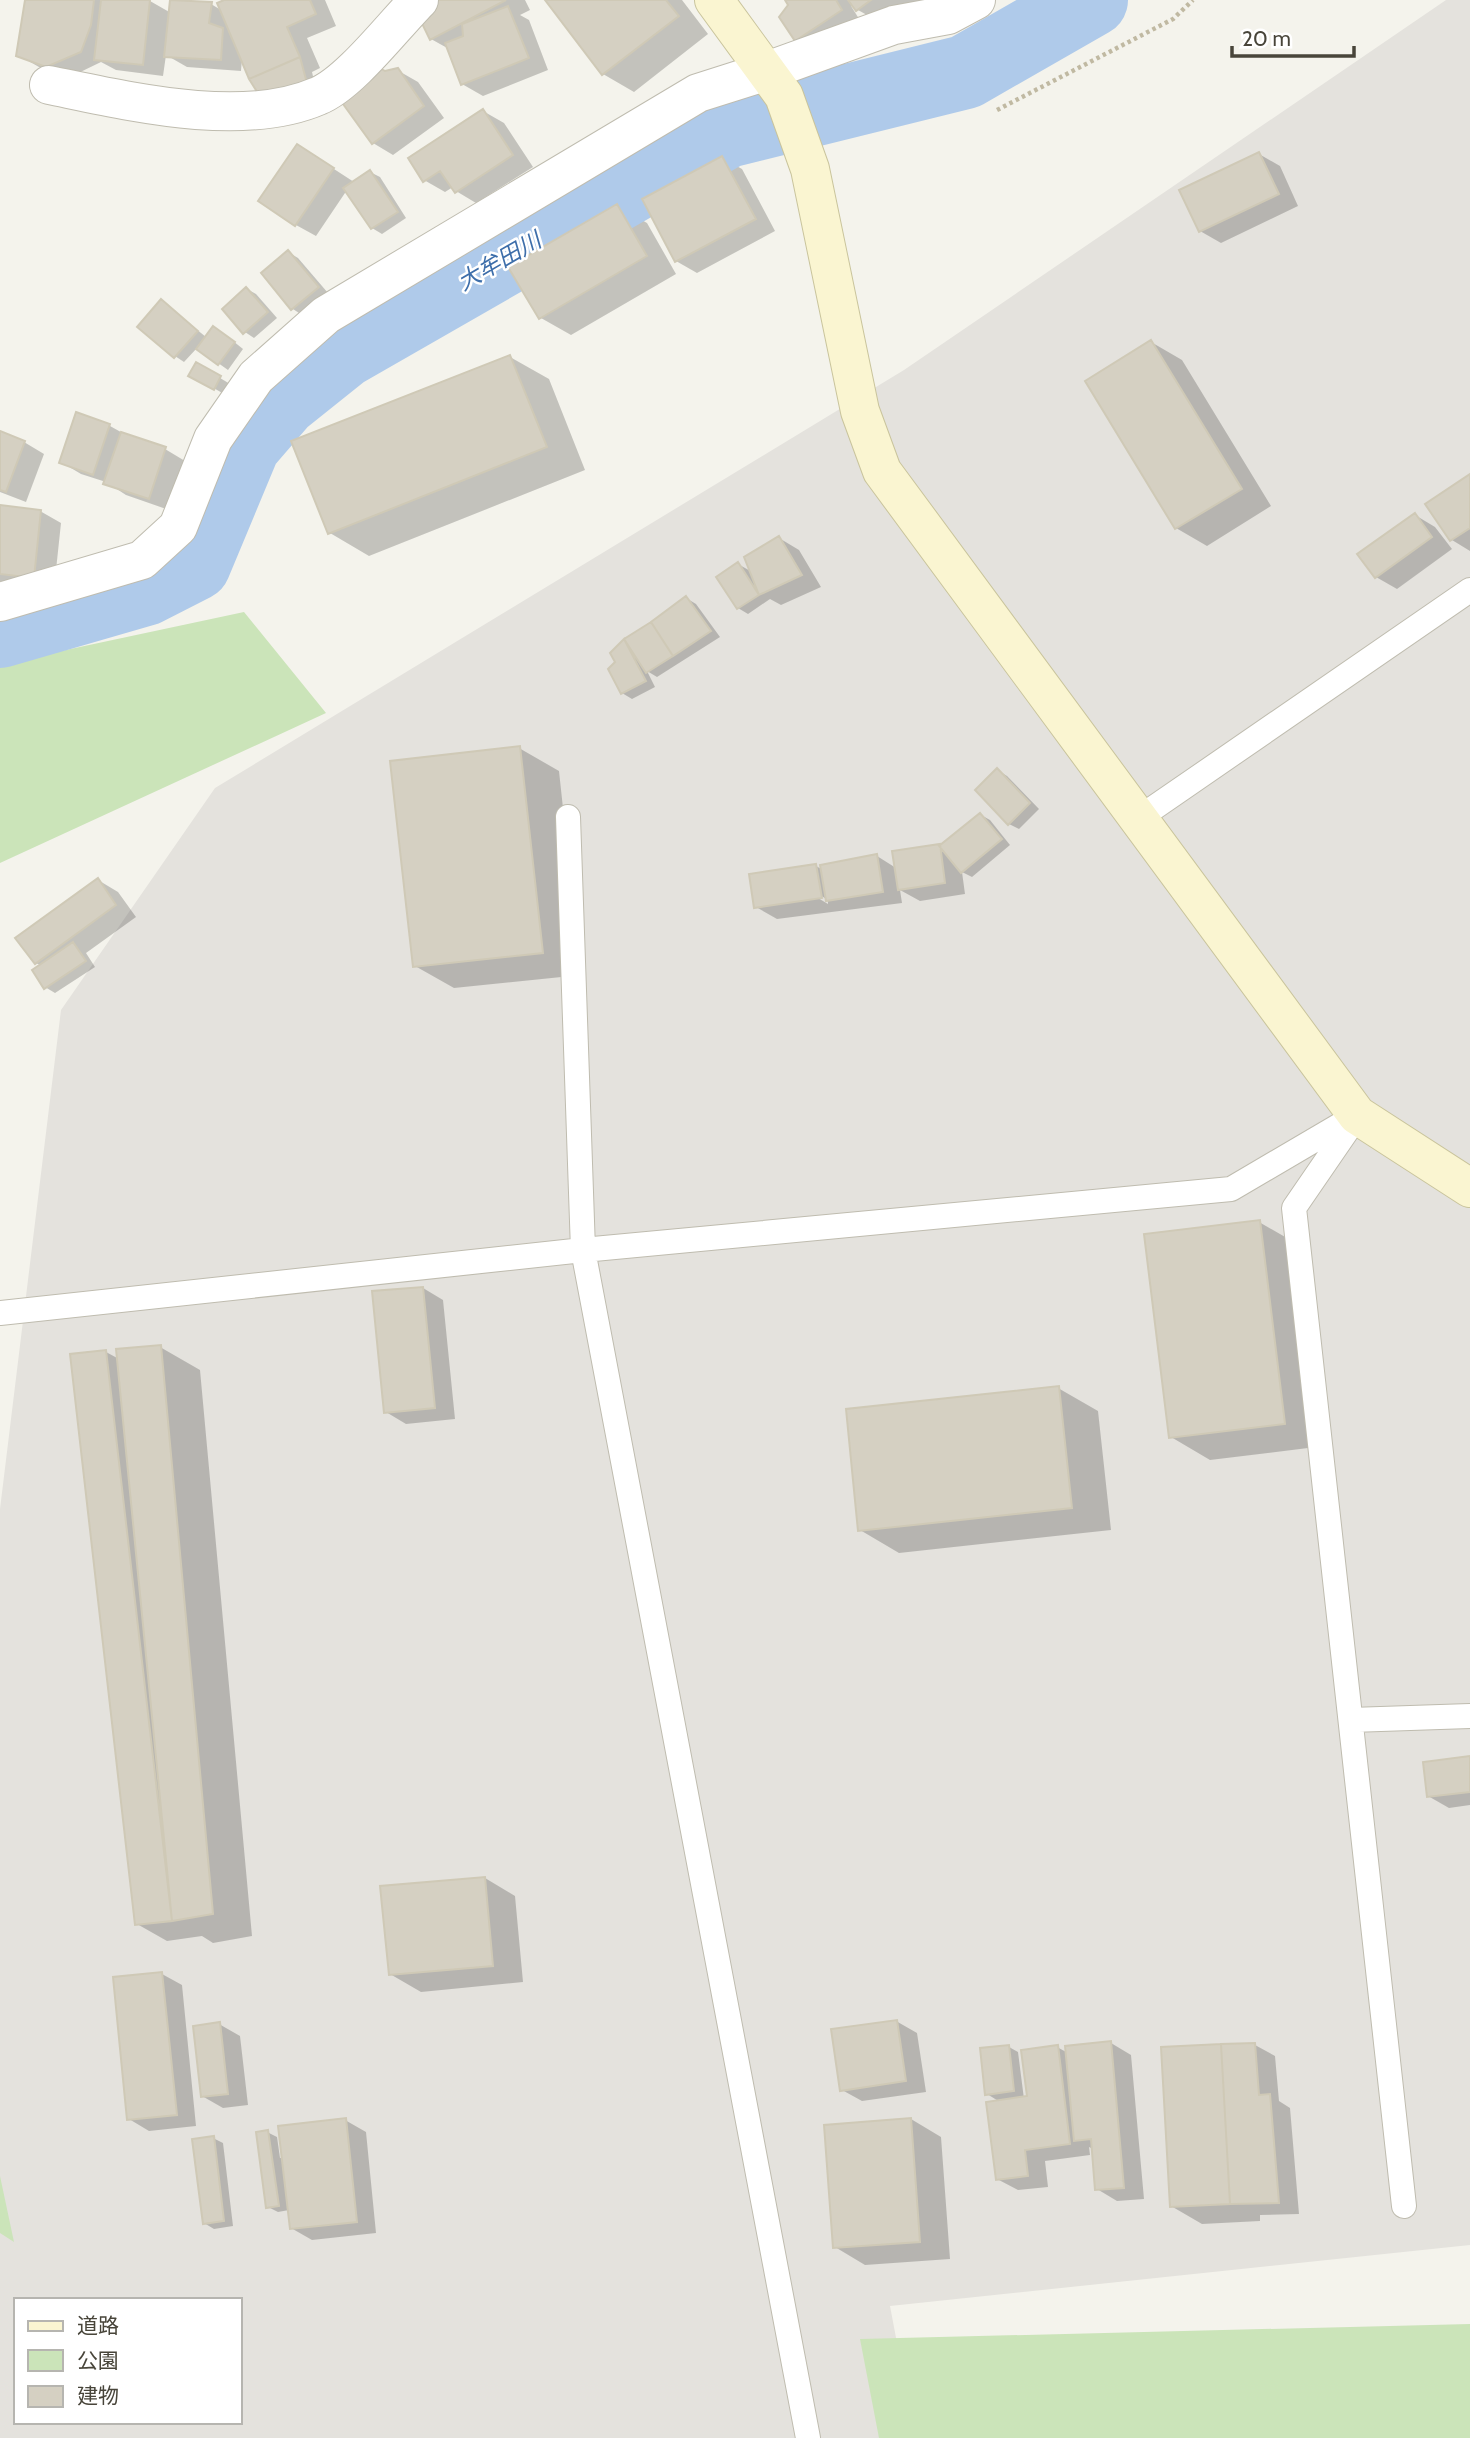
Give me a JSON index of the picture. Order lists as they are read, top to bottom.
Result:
{
  "water": ["大牟田川"],
  "legend": ["道路", "公園", "建物"],
  "scale_bar": "20 m"
}
